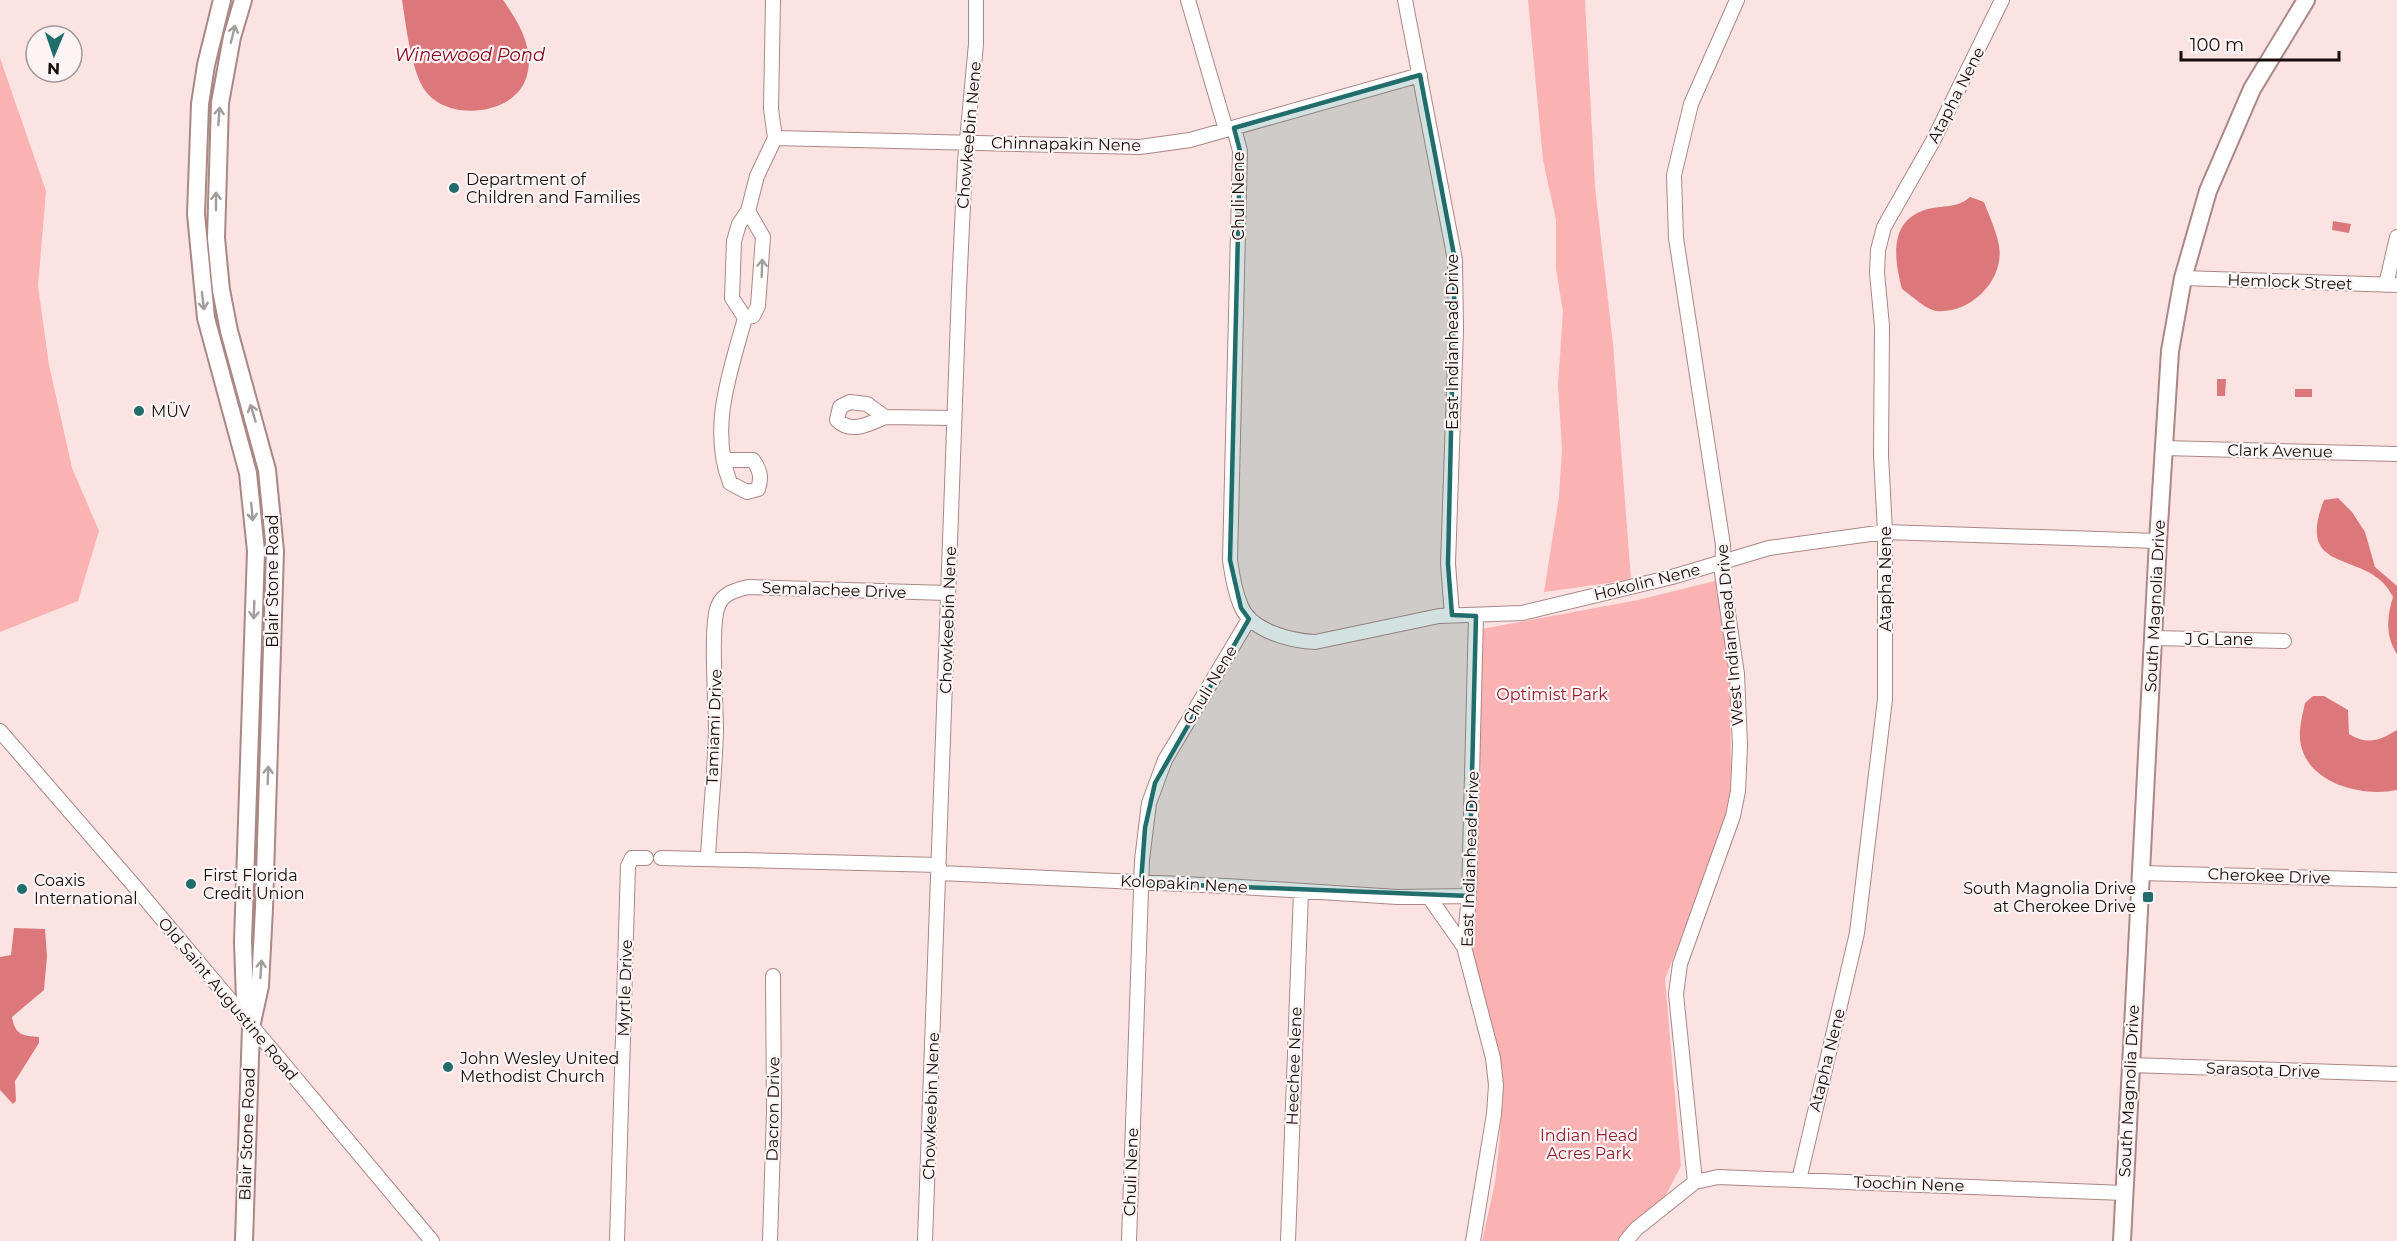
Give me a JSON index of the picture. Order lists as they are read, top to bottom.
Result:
{
  "streets": {
    "main road": ["Blair Stone Road", "South Magnolia Drive"],
    "street": [
      "Atapha Nene",
      "Chowkeebin Nene",
      "Chinnapakin Nene",
      "Chuli Nene",
      "Hemlock Street",
      "East Indianhead Drive",
      "Clark Avenue",
      "Hokolin Nene",
      "Semalachee Drive",
      "West Indianhead Drive",
      "J G Lane",
      "Tamiami Drive",
      "Cherokee Drive",
      "Kolopakin Nene",
      "Myrtle Drive",
      "Old Saint Augustine Road",
      "Heechee Nene",
      "Sarasota Drive",
      "Dacron Drive",
      "Toochin Nene"
    ]
  },
  "crossings": [
    ["Atapha Nene", "Hokolin Nene"],
    ["Atapha Nene", "Toochin Nene"],
    ["Chowkeebin Nene", "Chinnapakin Nene"],
    ["Chowkeebin Nene", "Semalachee Drive"],
    ["Chowkeebin Nene", "Kolopakin Nene"],
    ["Chinnapakin Nene", "Chuli Nene"],
    ["Chinnapakin Nene", "East Indianhead Drive"],
    ["Chuli Nene", "Hokolin Nene"],
    ["Chuli Nene", "Kolopakin Nene"],
    ["Hemlock Street", "South Magnolia Drive"],
    ["East Indianhead Drive", "Hokolin Nene"],
    ["East Indianhead Drive", "Kolopakin Nene"],
    ["Clark Avenue", "South Magnolia Drive"],
    ["Blair Stone Road", "Old Saint Augustine Road"],
    ["Hokolin Nene", "South Magnolia Drive"],
    ["Hokolin Nene", "West Indianhead Drive"],
    ["Semalachee Drive", "Tamiami Drive"],
    ["South Magnolia Drive", "J G Lane"],
    ["South Magnolia Drive", "Cherokee Drive"],
    ["South Magnolia Drive", "Sarasota Drive"],
    ["South Magnolia Drive", "Toochin Nene"],
    ["West Indianhead Drive", "Toochin Nene"],
    ["Tamiami Drive", "Kolopakin Nene"],
    ["Kolopakin Nene", "Heechee Nene"]
  ],
  "water": ["Winewood Pond"],
  "parks": ["Optimist Park", "Indian Head Acres Park"],
  "places": {
    "other": [
      "Department of Children and Families",
      "MÜV",
      "First Florida Credit Union",
      "Coaxis International",
      "John Wesley United Methodist Church"
    ],
    "transit": ["South Magnolia Drive at Cherokee Drive"]
  },
  "scale_bar": "100 m",
  "north": "bottom"
}
